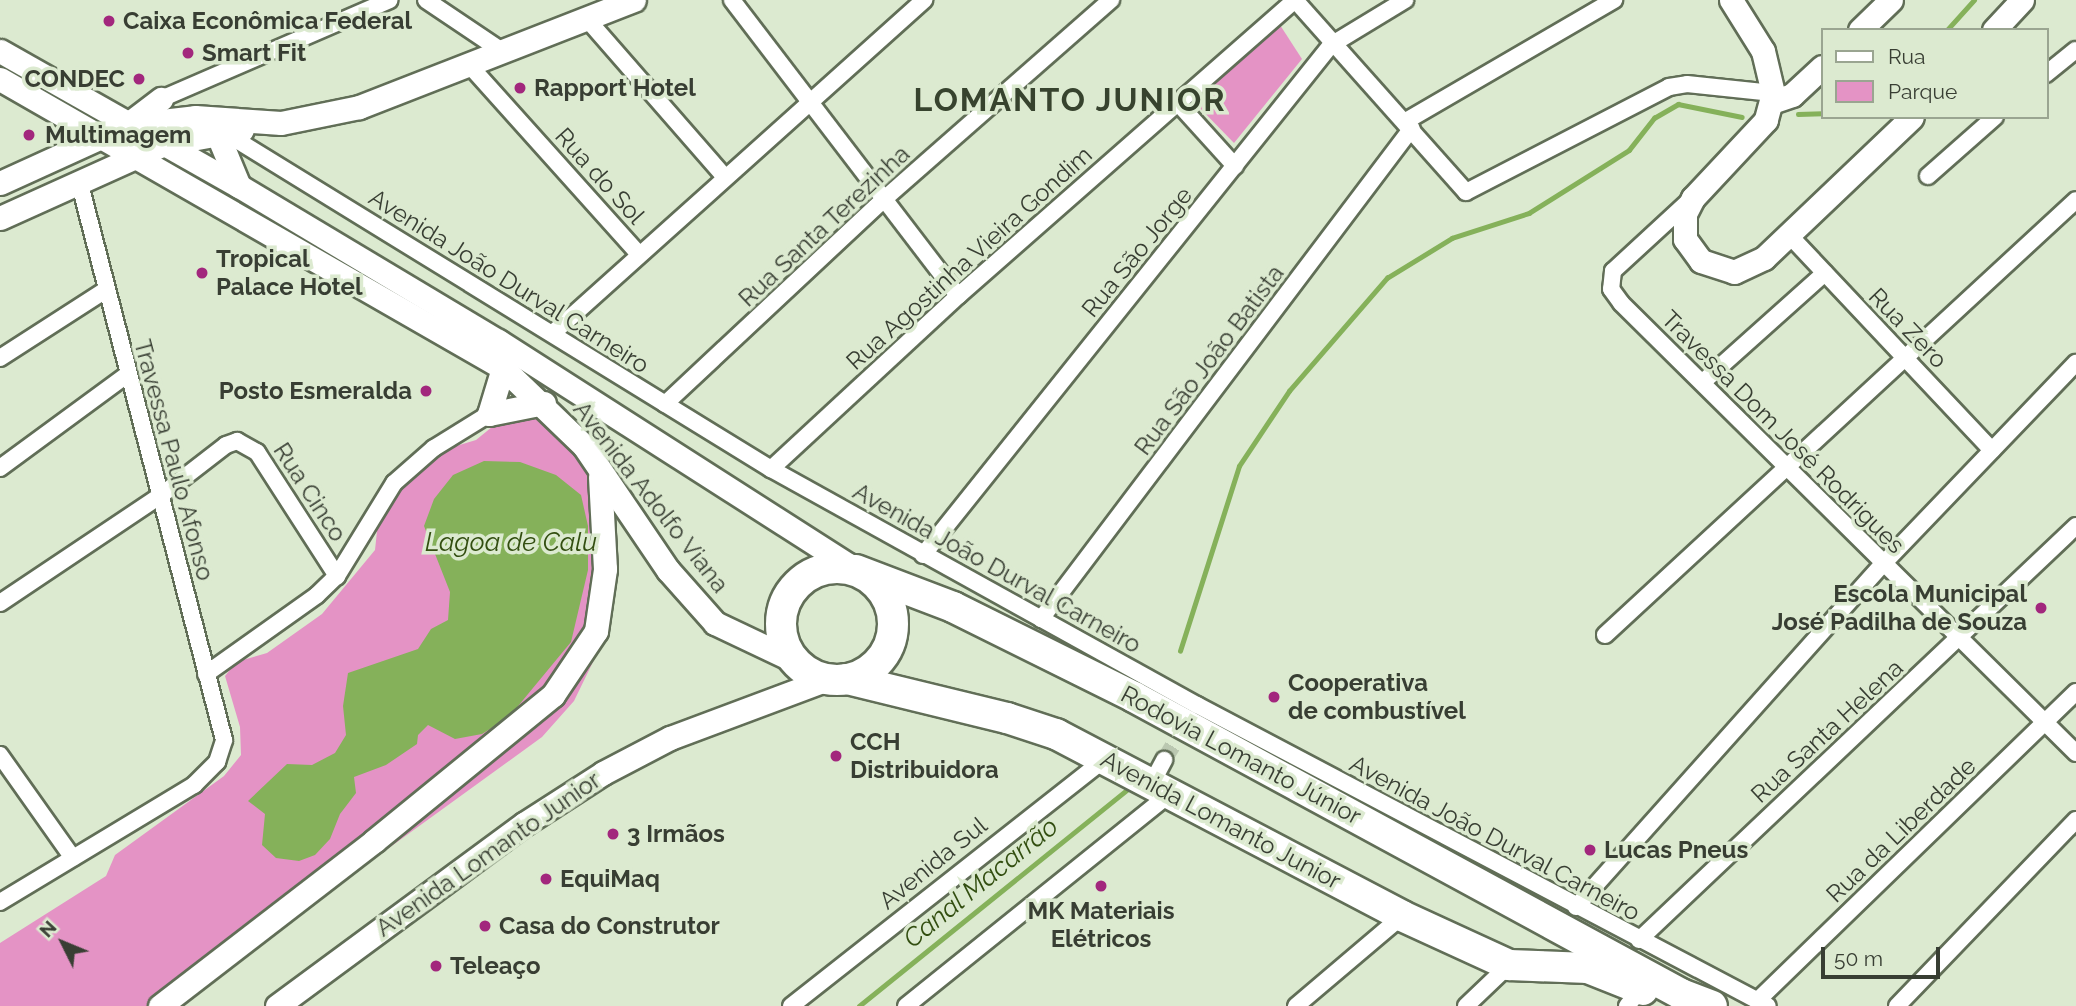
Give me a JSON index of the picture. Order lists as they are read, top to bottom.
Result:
{
  "streets": {
    "highway": ["Rodovia Lomanto Júnior", "Avenida Lomanto Junior"],
    "main road": ["Avenida Adolfo Viana"],
    "street": [
      "Rua do Sol",
      "Rua Santa Terezinha",
      "Rua São Jorge",
      "Rua Agostinha Vieira Gondim",
      "Avenida João Durval Carneiro",
      "Rua Zero",
      "Rua São João Batista",
      "Travessa Dom José Rodrigues",
      "Travessa Paulo Afonso",
      "Rua Cinco",
      "Rua Santa Helena",
      "Rua da Liberdade",
      "Avenida Sul"
    ]
  },
  "crossings": [
    ["Rua Santa Terezinha", "Avenida João Durval Carneiro"],
    ["Rua São Jorge", "Avenida João Durval Carneiro"],
    ["Rua Agostinha Vieira Gondim", "Avenida João Durval Carneiro"],
    ["Avenida João Durval Carneiro", "Rua São João Batista"],
    ["Avenida João Durval Carneiro", "Rua Santa Helena"],
    ["Avenida João Durval Carneiro", "Rua da Liberdade"],
    ["Travessa Dom José Rodrigues", "Rua Santa Helena"],
    ["Travessa Dom José Rodrigues", "Rua da Liberdade"],
    ["Travessa Paulo Afonso", "Rua Cinco"],
    ["Avenida Adolfo Viana", "Rodovia Lomanto Júnior"],
    ["Avenida Adolfo Viana", "Avenida Lomanto Junior"],
    ["Rodovia Lomanto Júnior", "Avenida Lomanto Junior"],
    ["Avenida Lomanto Junior", "Avenida Sul"]
  ],
  "districts": ["LOMANTO JUNIOR"],
  "water": ["Lagoa de Calu", "Canal Macarrão"],
  "places": [
    "Caixa Econômica Federal",
    "Smart Fit",
    "CONDEC",
    "Rapport Hotel",
    "Multimagem",
    "Tropical Palace Hotel",
    "Posto Esmeralda",
    "Escola Municipal José Padilha de Souza",
    "Cooperativa de combustível",
    "CCH Distribuidora",
    "3 Irmãos",
    "Lucas Pneus",
    "EquiMaq",
    "MK Materiais Elétricos",
    "Casa do Construtor",
    "Teleaço"
  ],
  "legend": ["Rua", "Parque"],
  "scale_bar": "50 m",
  "north": "top left"
}
